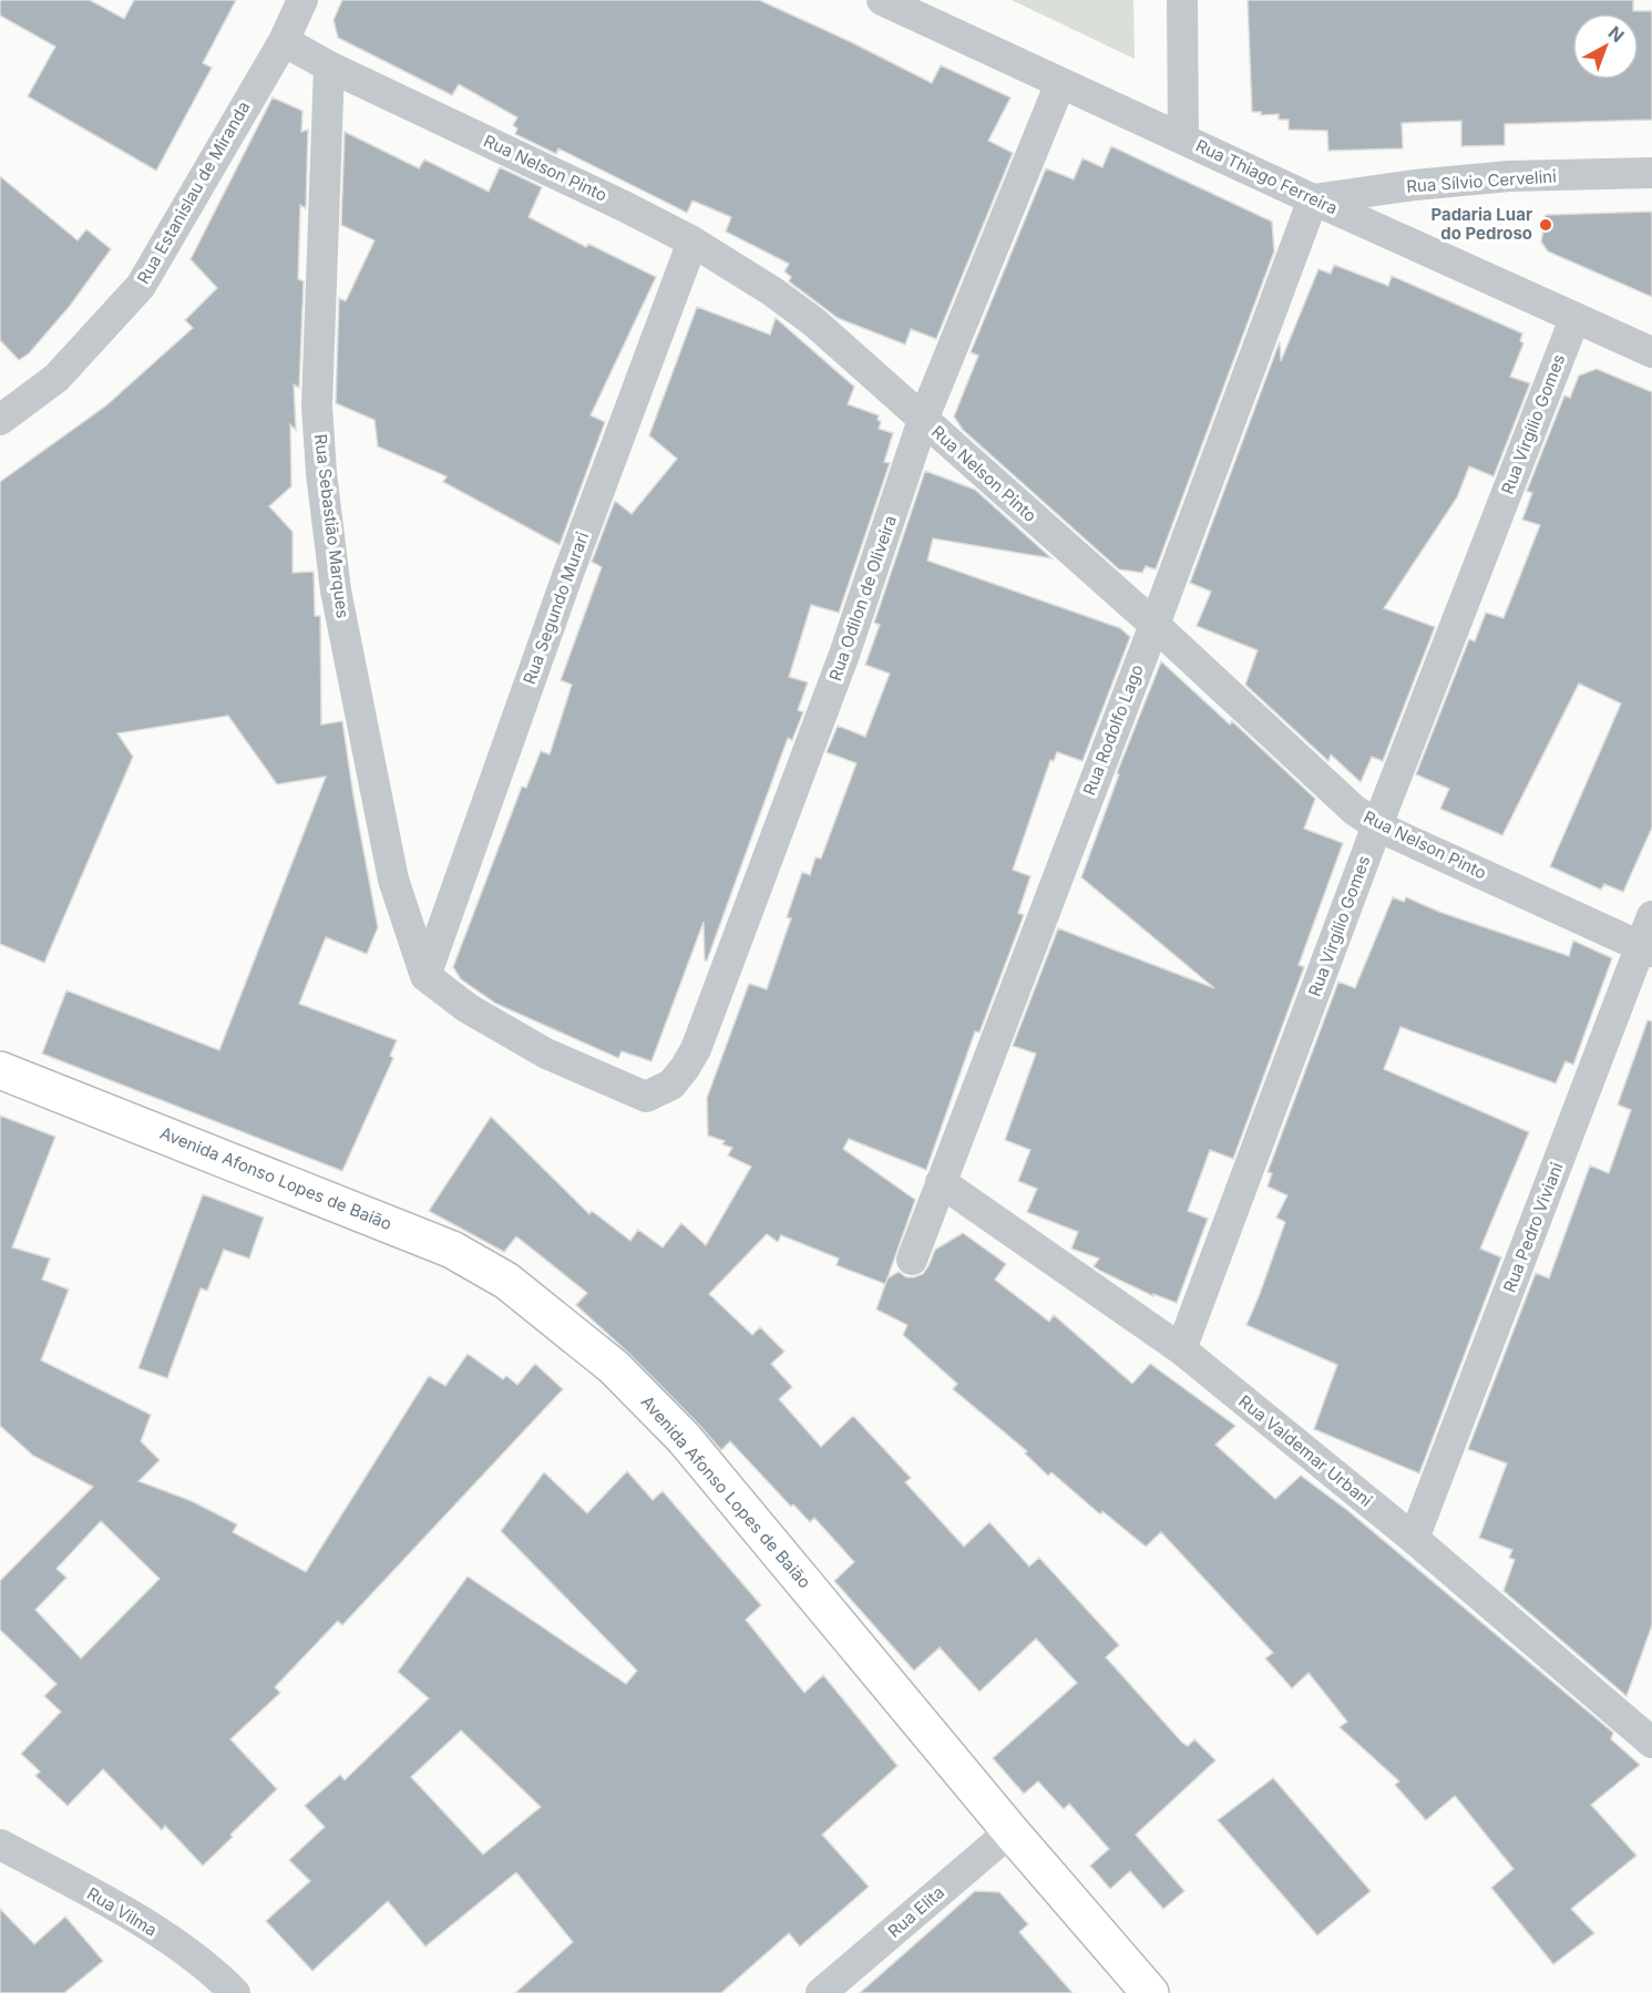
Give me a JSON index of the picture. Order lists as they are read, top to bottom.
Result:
{
  "streets": {
    "street": [
      "Rua Nelson Pinto",
      "Rua Thiago Ferreira",
      "Rua Sílvio Cervelini",
      "Rua Estanislau de Miranda",
      "Rua Virgílio Gomes",
      "Rua Sebastião Marques",
      "Rua Odilon de Oliveira",
      "Rua Segundo Murari",
      "Rua Rodolfo Lago",
      "Avenida Afonso Lopes de Baião",
      "Rua Pedro Viviani",
      "Rua Valdemar Urbani",
      "Rua Vilma",
      "Rua Elita"
    ]
  },
  "crossings": [
    ["Rua Nelson Pinto", "Rua Estanislau de Miranda"],
    ["Rua Nelson Pinto", "Rua Virgílio Gomes"],
    ["Rua Nelson Pinto", "Rua Sebastião Marques"],
    ["Rua Nelson Pinto", "Rua Odilon de Oliveira"],
    ["Rua Nelson Pinto", "Rua Segundo Murari"],
    ["Rua Nelson Pinto", "Rua Rodolfo Lago"],
    ["Rua Nelson Pinto", "Rua Pedro Viviani"],
    ["Rua Thiago Ferreira", "Rua Sílvio Cervelini"],
    ["Rua Thiago Ferreira", "Rua Virgílio Gomes"],
    ["Rua Thiago Ferreira", "Rua Odilon de Oliveira"],
    ["Rua Thiago Ferreira", "Rua Rodolfo Lago"],
    ["Rua Sílvio Cervelini", "Rua Rodolfo Lago"],
    ["Rua Virgílio Gomes", "Rua Valdemar Urbani"],
    ["Rua Sebastião Marques", "Rua Odilon de Oliveira"],
    ["Rua Sebastião Marques", "Rua Segundo Murari"],
    ["Rua Odilon de Oliveira", "Rua Segundo Murari"],
    ["Rua Rodolfo Lago", "Rua Valdemar Urbani"],
    ["Avenida Afonso Lopes de Baião", "Rua Elita"],
    ["Rua Pedro Viviani", "Rua Valdemar Urbani"]
  ],
  "places": ["Padaria Luar do Pedroso"],
  "north": "top right"
}
